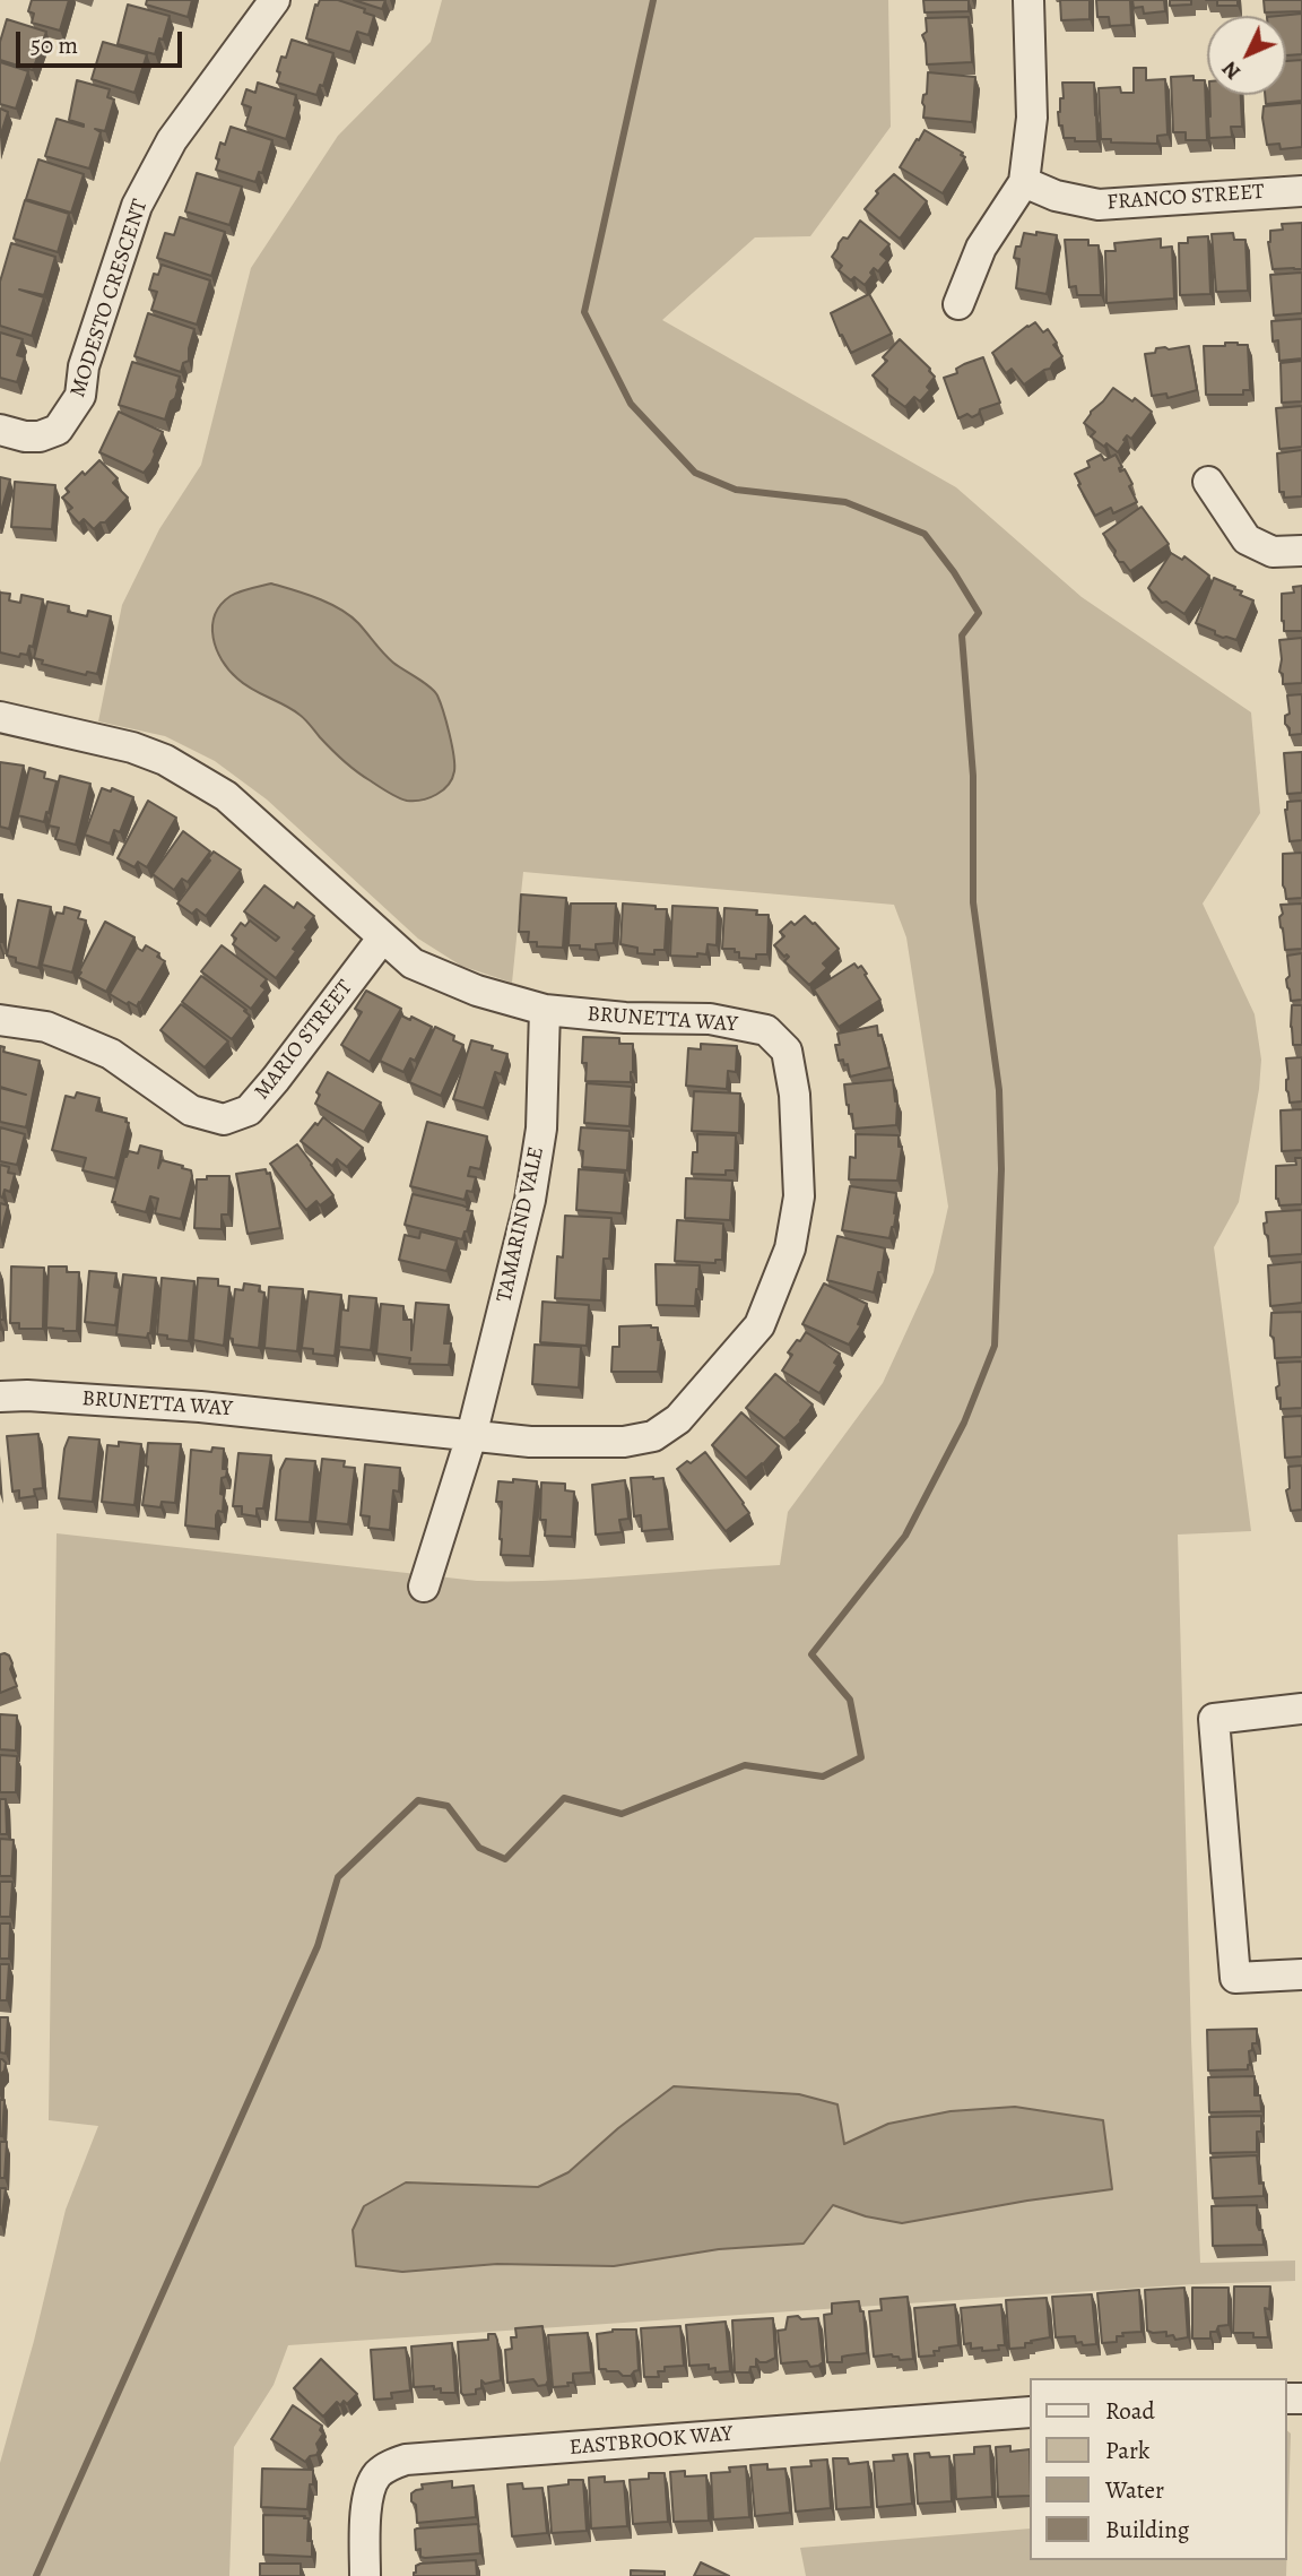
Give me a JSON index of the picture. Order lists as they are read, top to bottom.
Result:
{
  "streets": {
    "street": [
      "FRANCO STREET",
      "MODESTO CRESCENT",
      "BRUNETTA WAY",
      "MARIO STREET",
      "TAMARIND VALE",
      "EASTBROOK WAY"
    ]
  },
  "crossings": [
    ["BRUNETTA WAY", "MARIO STREET"],
    ["BRUNETTA WAY", "TAMARIND VALE"]
  ],
  "legend": [
    "Road",
    "Park",
    "Water",
    "Building"
  ],
  "scale_bar": "50 m",
  "north": "bottom left"
}
